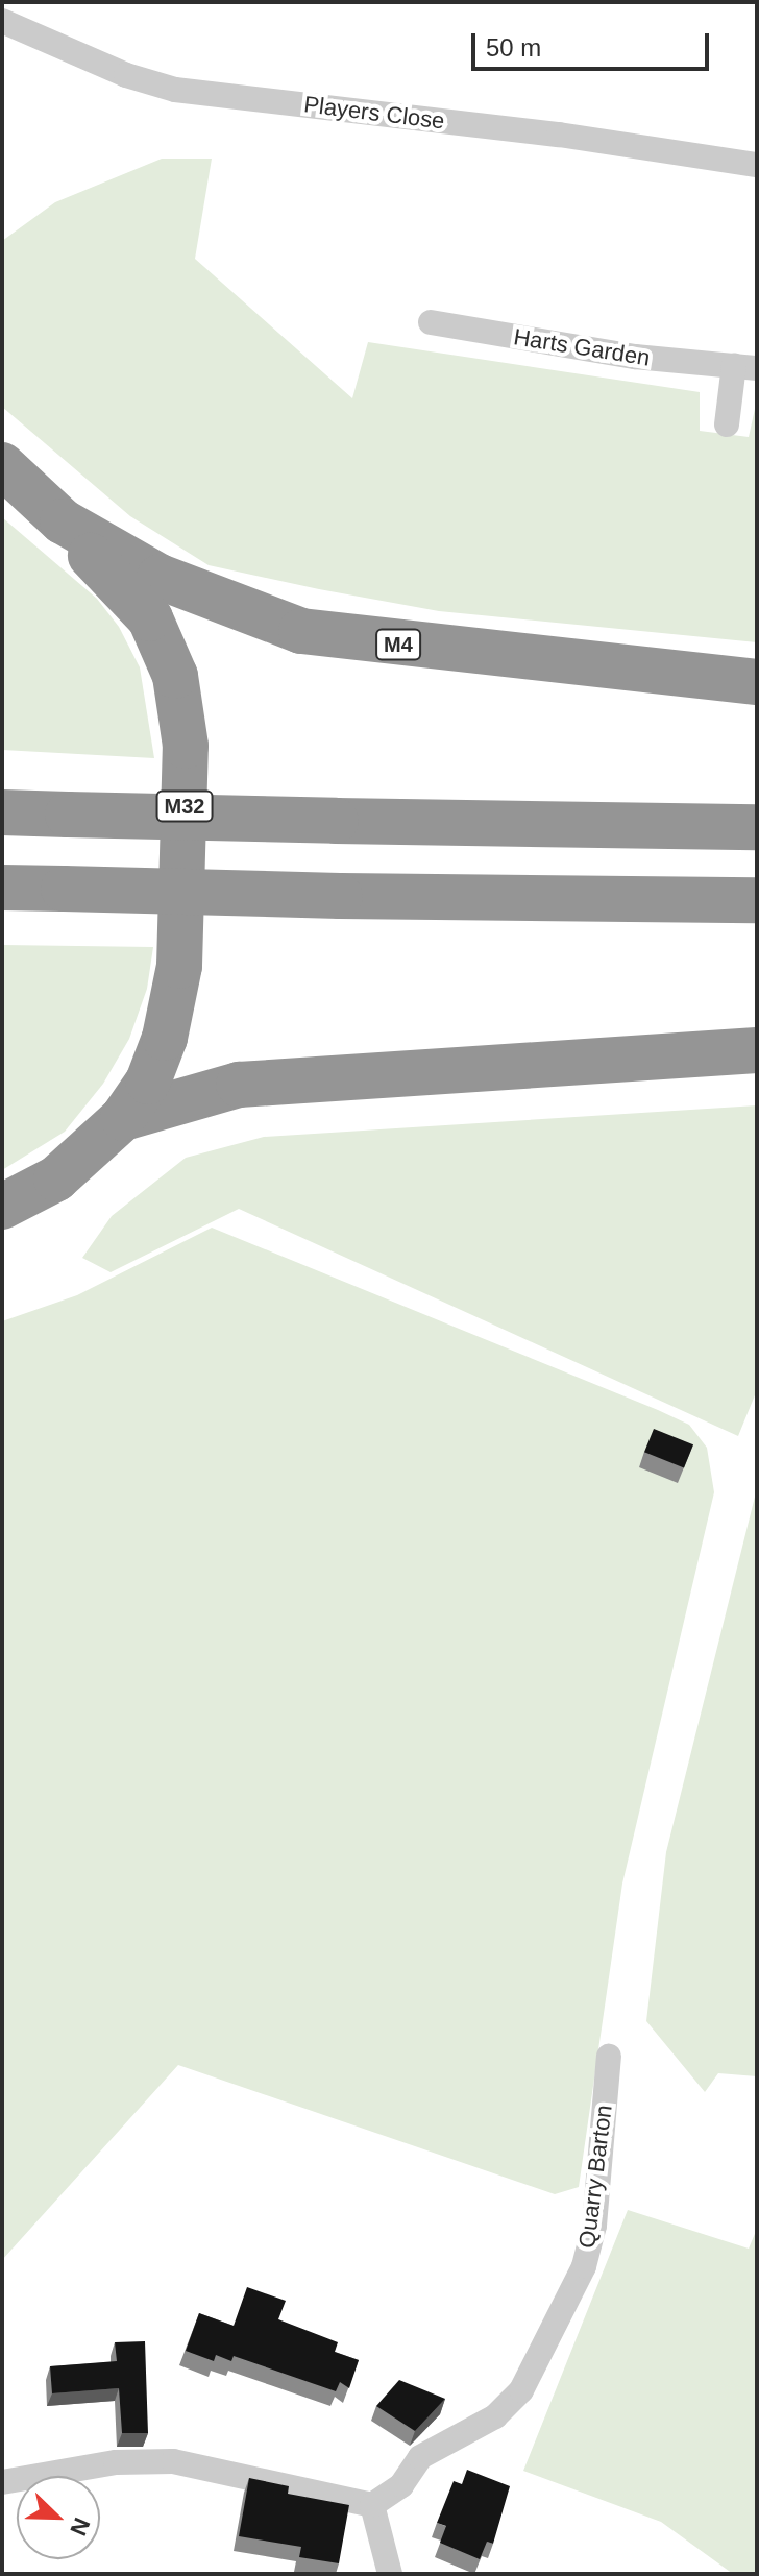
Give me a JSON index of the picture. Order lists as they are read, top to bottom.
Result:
{
  "streets": {
    "highway": ["M4", "M32"],
    "street": ["Players Close", "Harts Garden", "Quarry Barton"]
  },
  "crossings": [
    ["M4", "M32"]
  ],
  "scale_bar": "50 m",
  "north": "bottom right"
}
